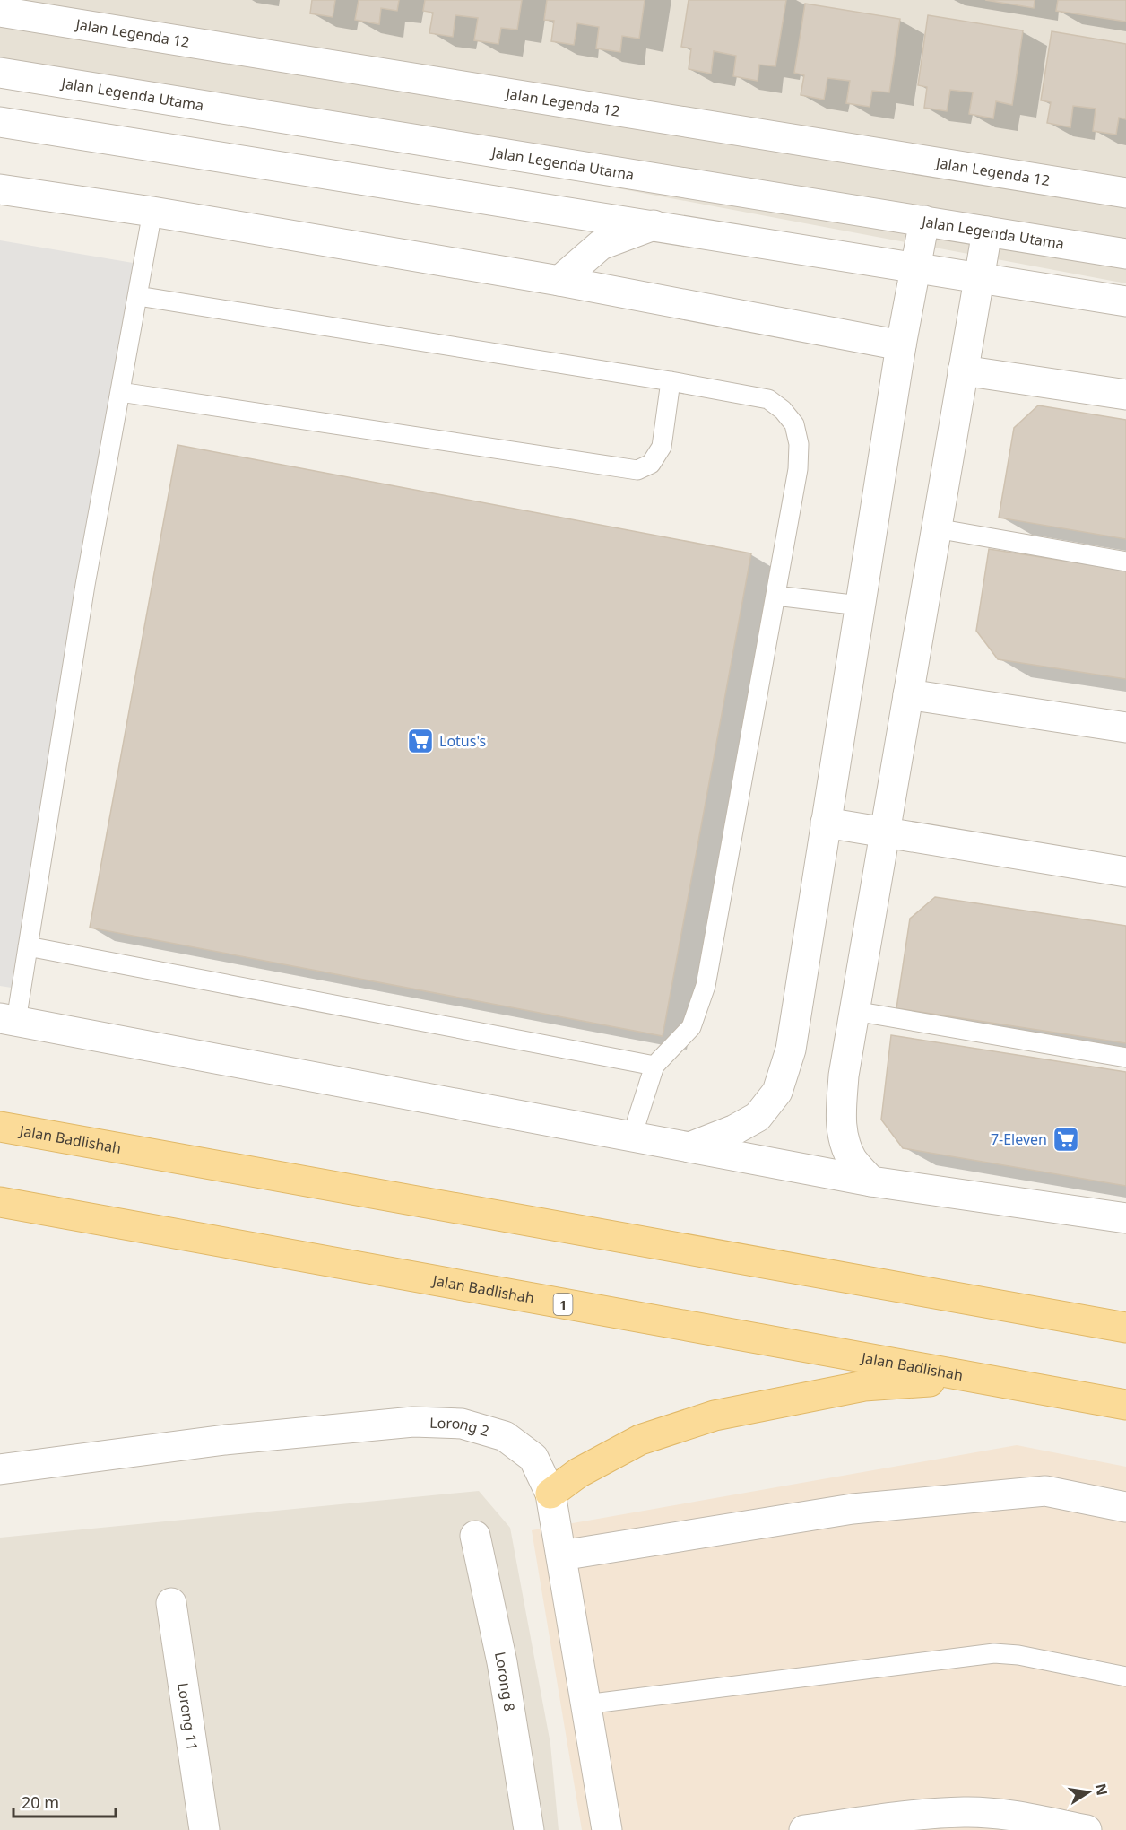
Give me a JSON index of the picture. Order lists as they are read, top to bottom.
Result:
{
  "streets": {
    "main road": ["Jalan Badlishah", "1"],
    "street": [
      "Jalan Legenda 12",
      "Jalan Legenda Utama",
      "Lorong 2",
      "Lorong 8",
      "Lorong 11"
    ]
  },
  "places": {
    "supermarket": ["Lotus's", "7-Eleven"]
  },
  "scale_bar": "20 m",
  "north": "right"
}
